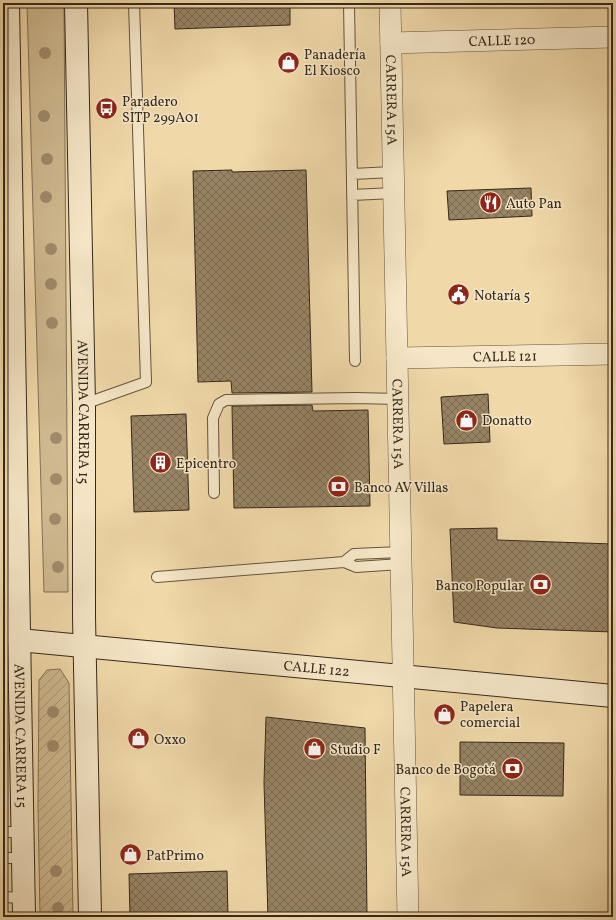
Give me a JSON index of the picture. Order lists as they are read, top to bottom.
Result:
{
  "streets": {
    "main road": ["AVENIDA CARRERA 15", "CALLE 122"],
    "street": ["CALLE 120", "CARRERA 15A", "CALLE 121"]
  },
  "crossings": [
    ["CALLE 120", "CARRERA 15A"],
    ["CARRERA 15A", "CALLE 121"],
    ["CARRERA 15A", "CALLE 122"],
    ["AVENIDA CARRERA 15", "CALLE 122"]
  ],
  "places": {
    "shop": [
      "Panadería El Kiosco",
      "Donatto",
      "Papelera comercial",
      "Oxxo",
      "Studio F",
      "PatPrimo"
    ],
    "bus stop": ["Paradero SITP 299A01"],
    "restaurant": ["Auto Pan"],
    "public building": ["Notaría 5"],
    "building": ["Epicentro"],
    "bank": ["Banco AV Villas", "Banco Popular", "Banco de Bogotá"]
  }
}
